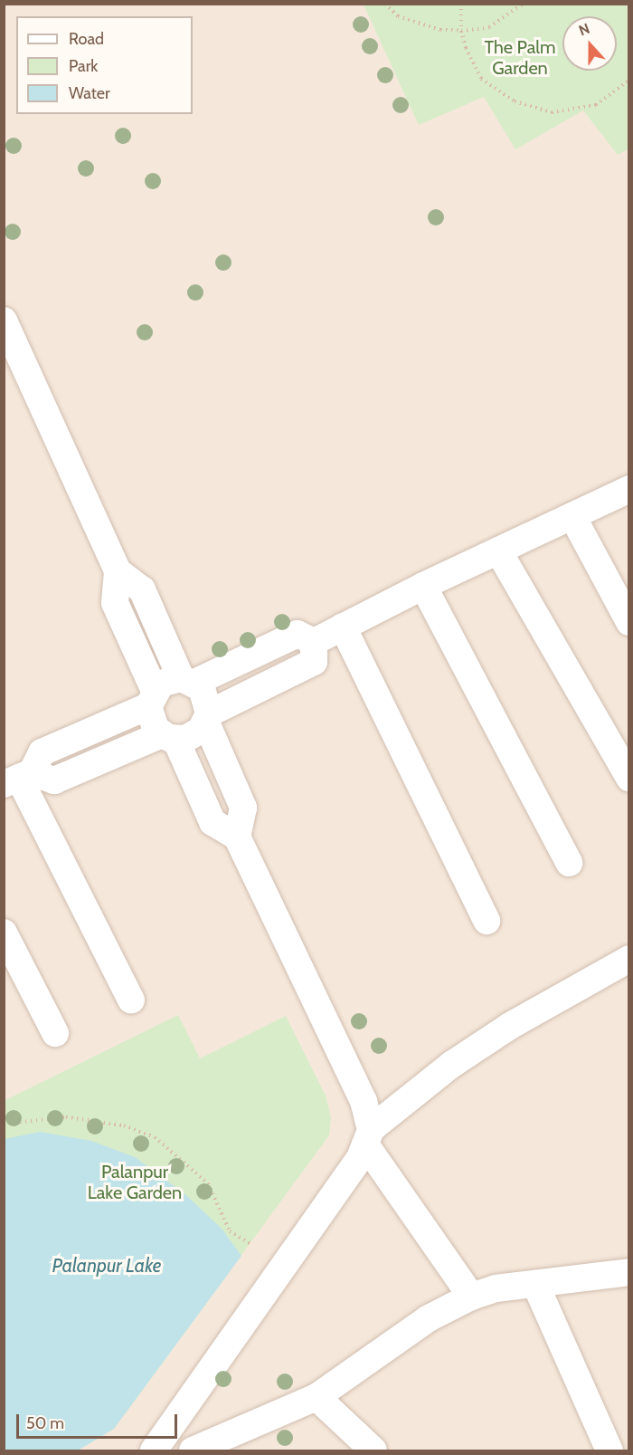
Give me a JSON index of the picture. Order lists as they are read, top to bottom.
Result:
{
  "water": ["Palanpur Lake"],
  "parks": ["The Palm Garden", "Palanpur Lake Garden"],
  "legend": ["Road", "Park", "Water"],
  "scale_bar": "50 m",
  "north": "top"
}
